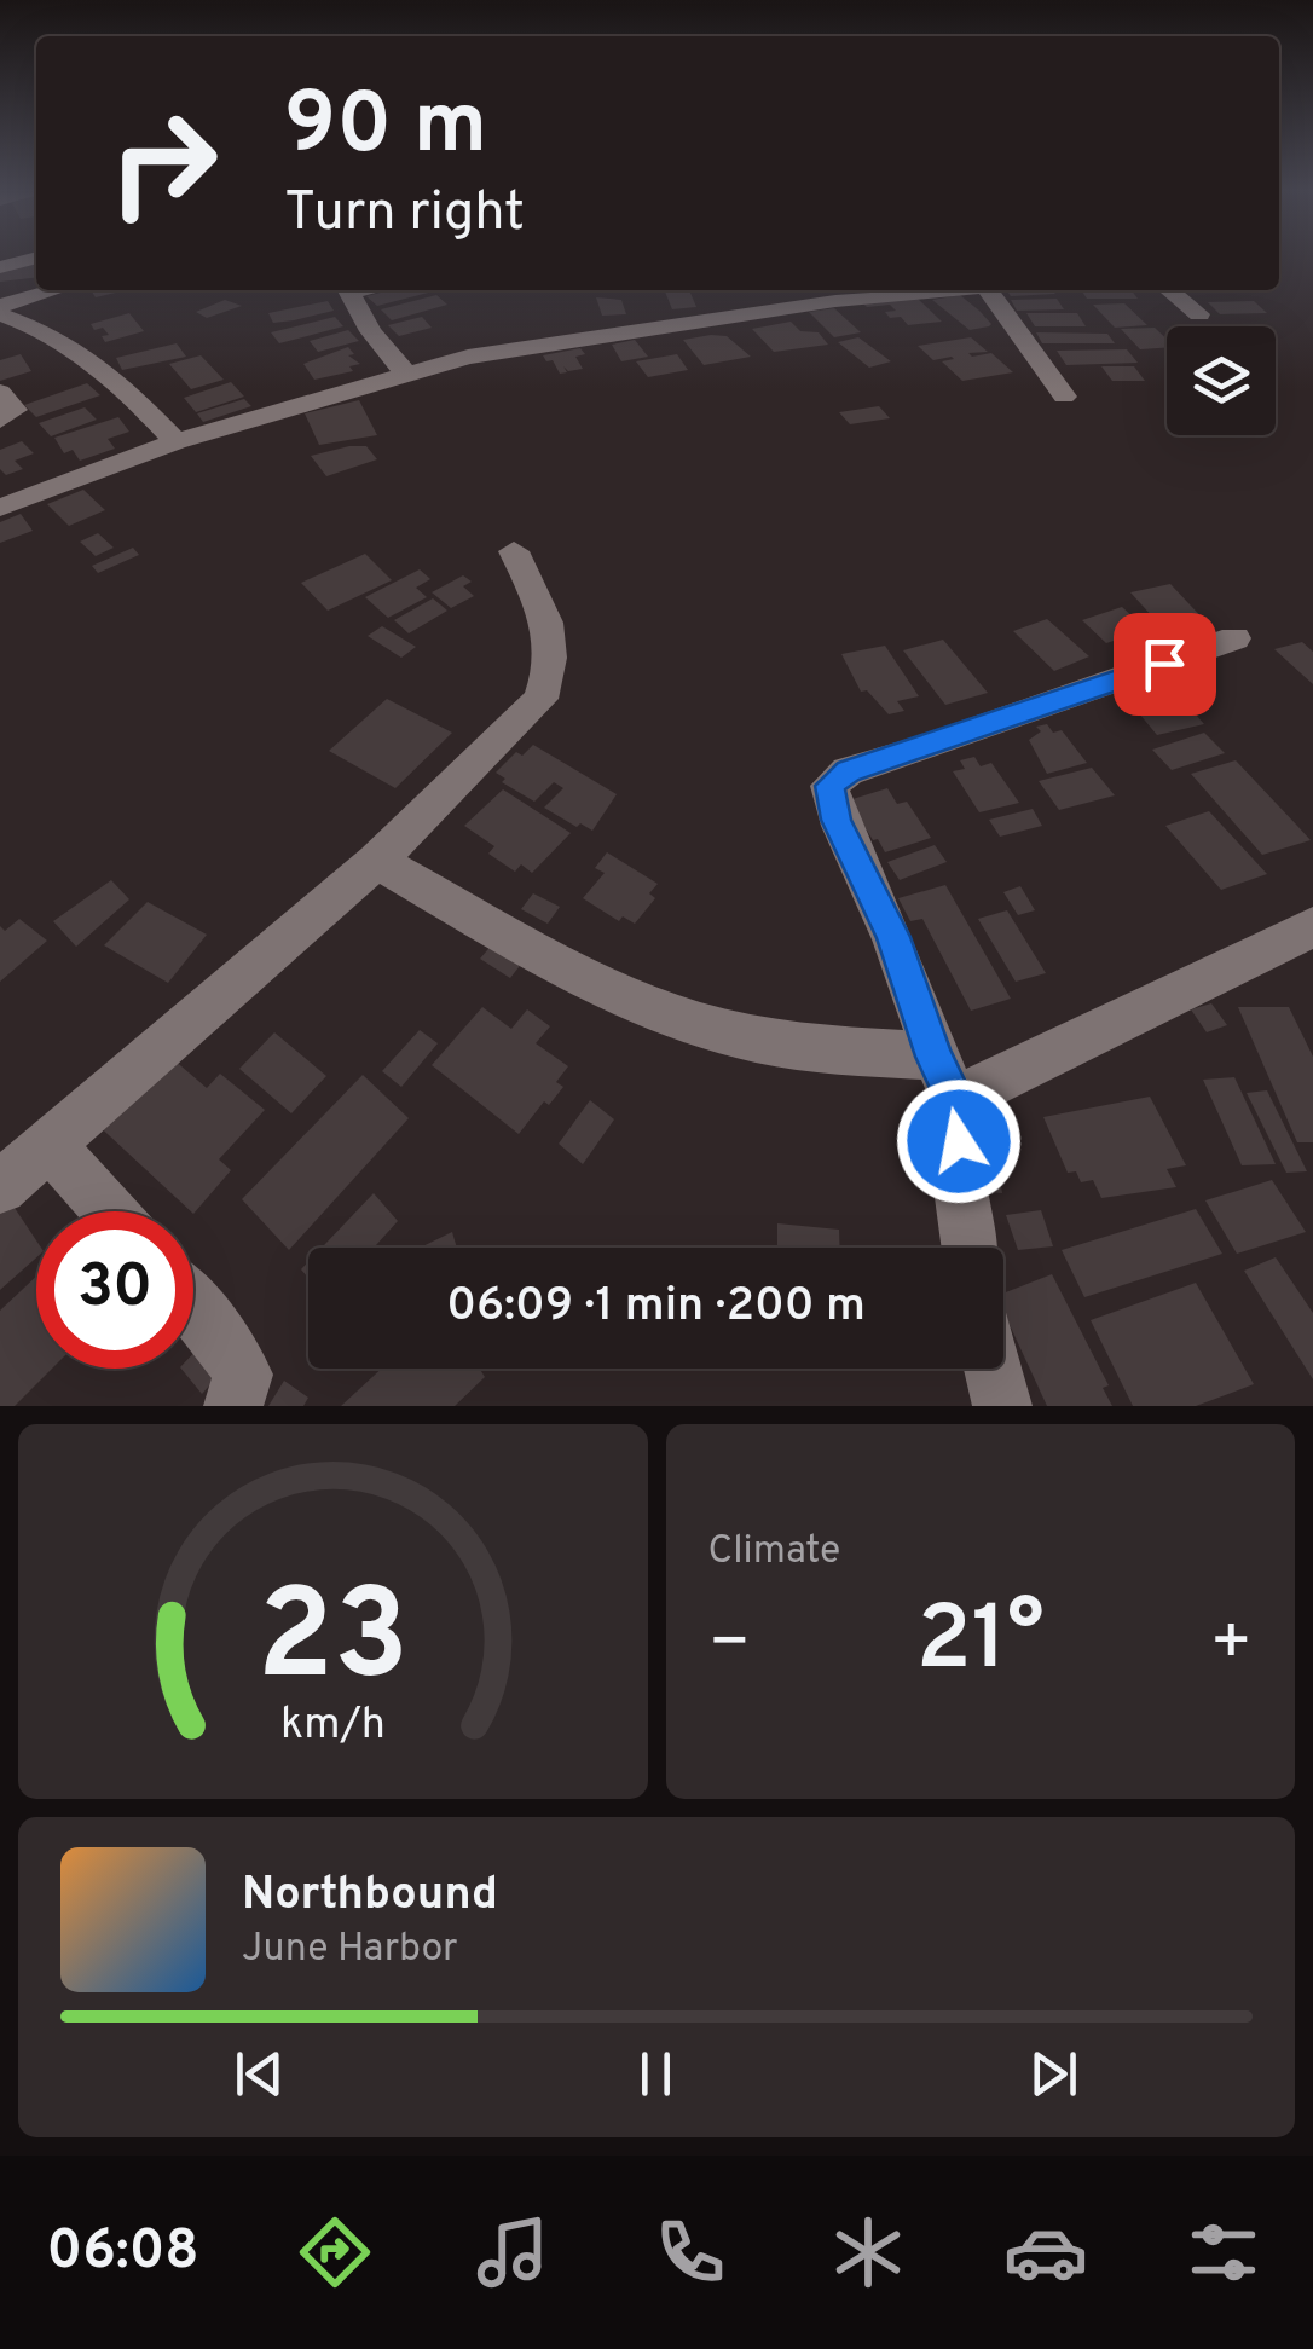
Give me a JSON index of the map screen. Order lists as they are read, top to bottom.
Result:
{
  "page": {
    "turn": ["90 m", "Turn right"],
    "limit": "30",
    "trip": "06:09 · 1 min · 200 m",
    "tile": "Climate",
    "heat": ["−", "21°", "+"],
    "song": ["Northbound", "June Harbor"],
    "tabs": "06:08",
    "gauge": ["23", "km/h"]
  }
}
